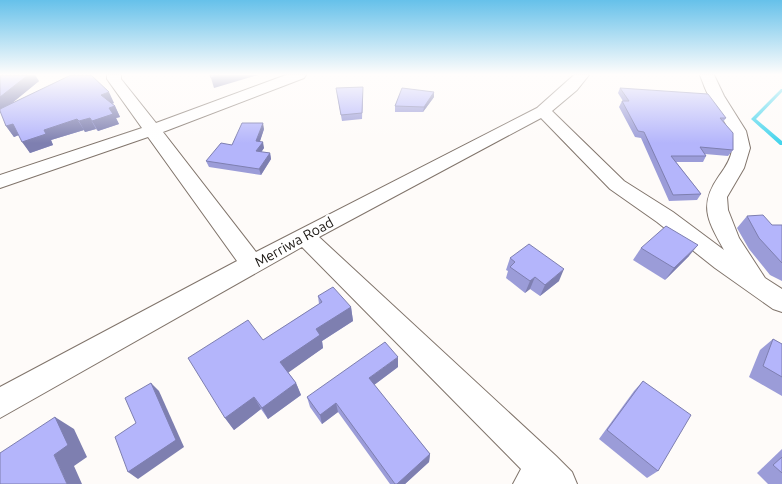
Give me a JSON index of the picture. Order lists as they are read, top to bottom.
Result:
{
  "streets": {
    "street": ["Merriwa Road"]
  }
}
